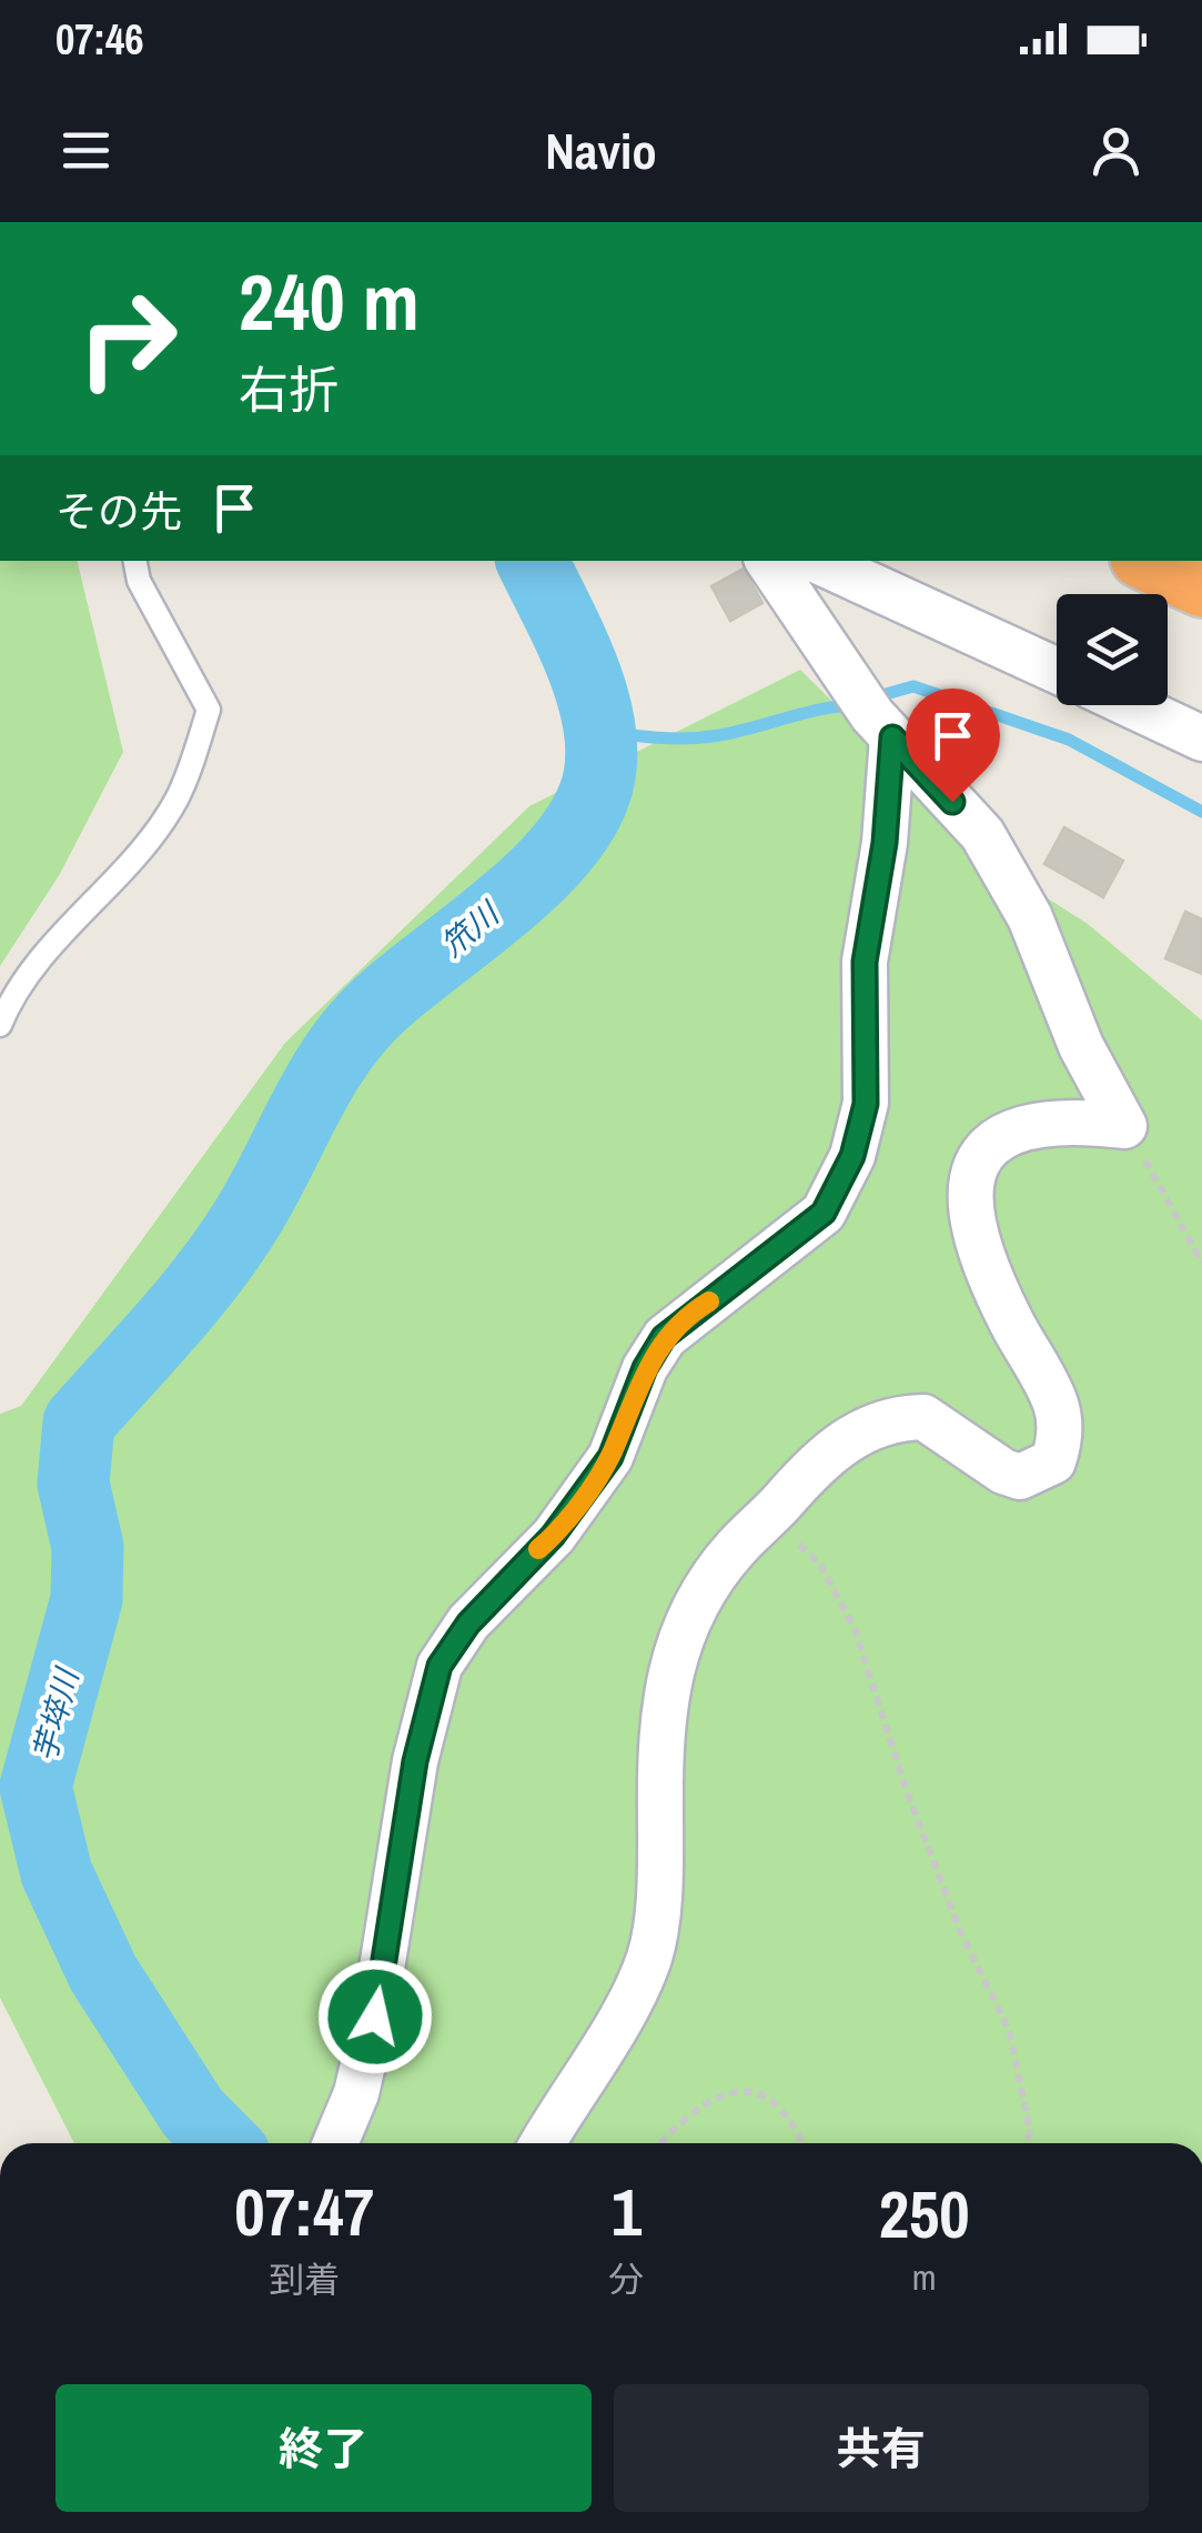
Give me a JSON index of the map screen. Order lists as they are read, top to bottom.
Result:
{
  "water": ["笊川", "芋埣川"],
  "page": {
    "status": "07:46",
    "header": "Navio",
    "turn": ["240 m", "右折"],
    "then": "その先",
    "eta": [
      "07:47",
      "到着",
      "1",
      "分",
      "250",
      "m"
    ],
    "buttons": ["終了", "共有"]
  }
}
